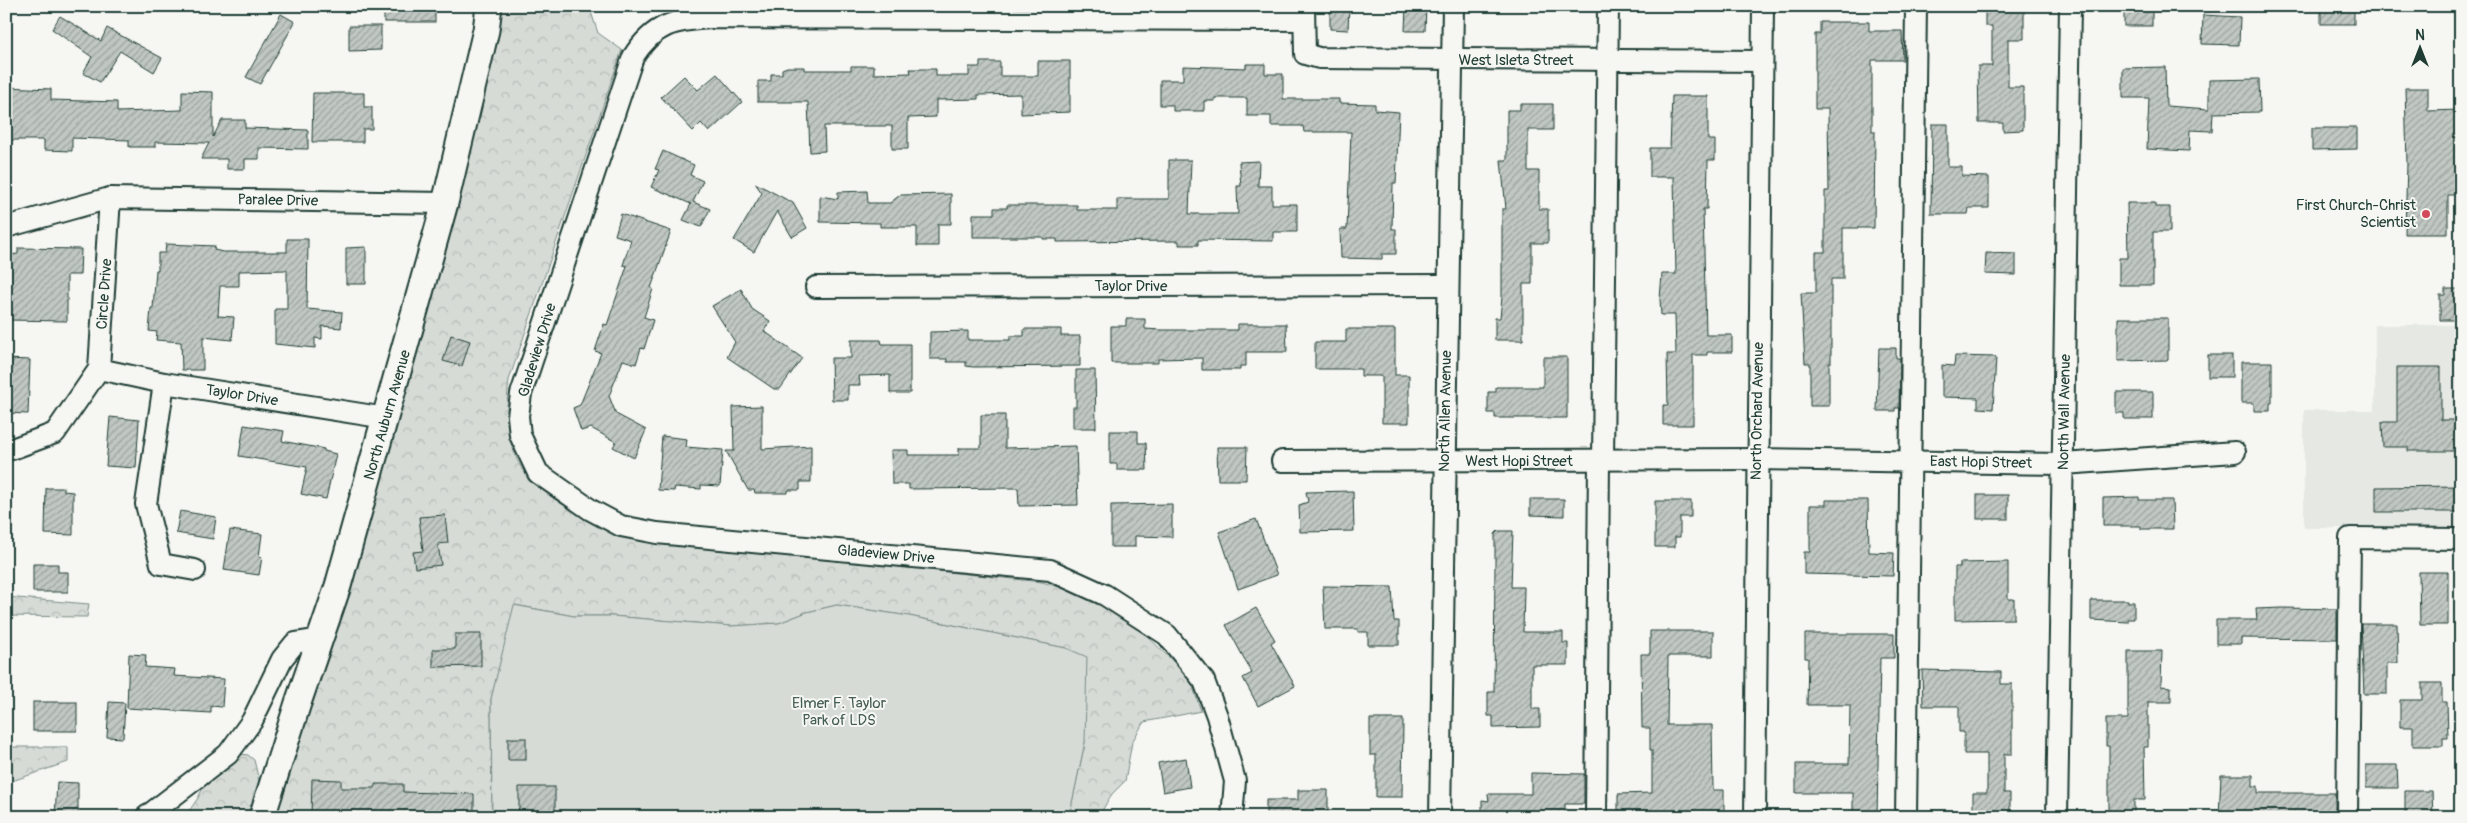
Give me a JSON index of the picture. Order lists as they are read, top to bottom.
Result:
{
  "streets": {
    "main road": ["North Auburn Avenue"],
    "street": [
      "West Isleta Street",
      "Paralee Drive",
      "Taylor Drive",
      "Circle Drive",
      "Gladeview Drive",
      "North Allen Avenue",
      "North Orchard Avenue",
      "North Wall Avenue",
      "West Hopi Street",
      "East Hopi Street"
    ]
  },
  "crossings": [
    ["West Isleta Street", "Gladeview Drive"],
    ["West Isleta Street", "North Allen Avenue"],
    ["West Isleta Street", "North Orchard Avenue"],
    ["Paralee Drive", "Circle Drive"],
    ["Paralee Drive", "North Auburn Avenue"],
    ["Taylor Drive", "Circle Drive"],
    ["Taylor Drive", "North Allen Avenue"],
    ["Taylor Drive", "North Auburn Avenue"],
    ["North Allen Avenue", "West Hopi Street"],
    ["North Orchard Avenue", "West Hopi Street"],
    ["North Orchard Avenue", "East Hopi Street"],
    ["North Wall Avenue", "East Hopi Street"],
    ["West Hopi Street", "East Hopi Street"]
  ],
  "parks": ["Elmer F. Taylor Park of LDS"],
  "places": ["First Church-Christ Scientist"],
  "north": "top"
}
